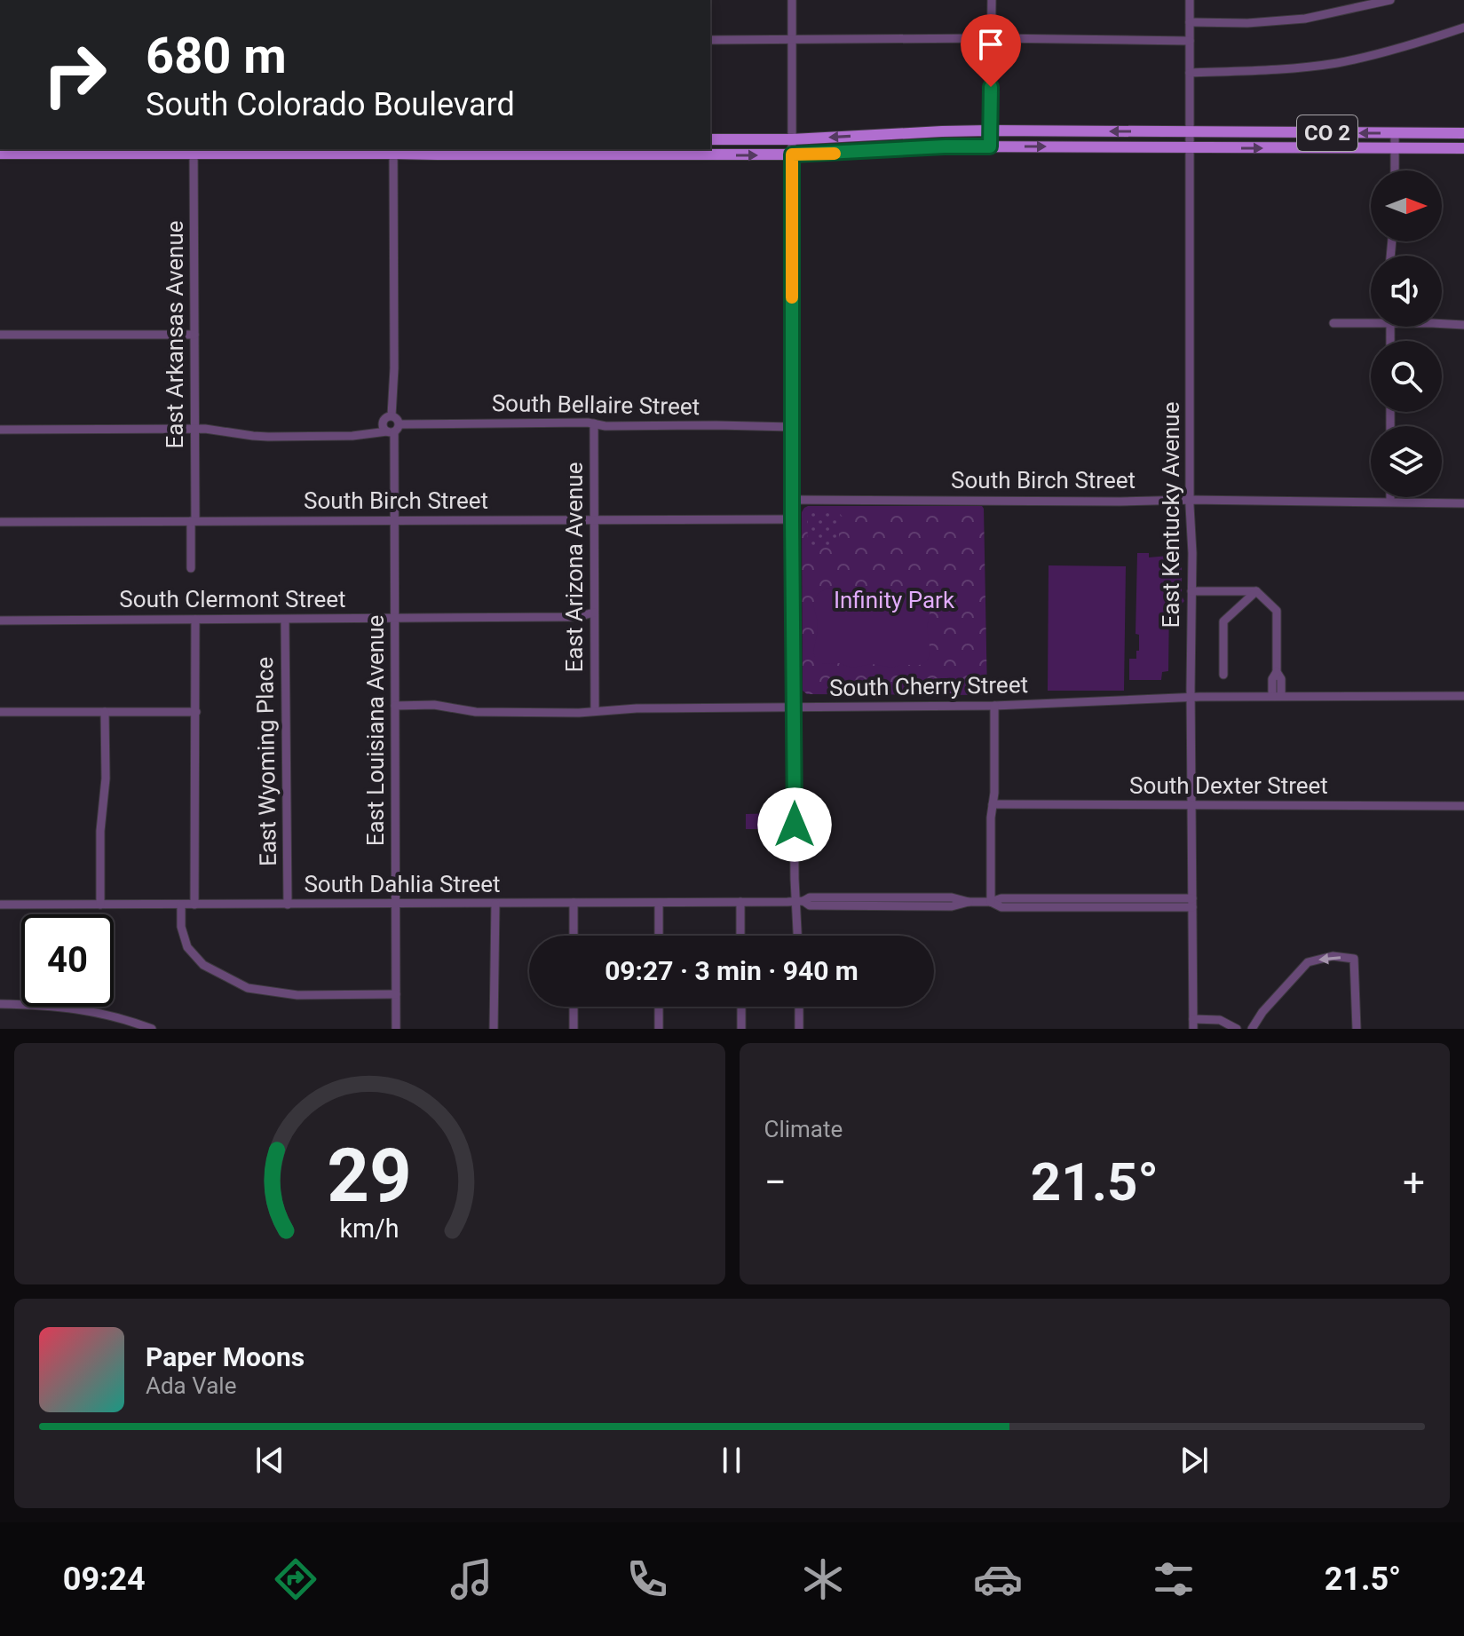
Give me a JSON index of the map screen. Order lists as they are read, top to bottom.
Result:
{
  "streets": {
    "main road": ["CO 2"],
    "street": [
      "East Arkansas Avenue",
      "South Bellaire Street",
      "South Birch Street",
      "East Kentucky Avenue",
      "East Arizona Avenue",
      "South Clermont Street",
      "South Cherry Street",
      "East Louisiana Avenue",
      "East Wyoming Place",
      "South Dexter Street",
      "South Dahlia Street"
    ]
  },
  "crossings": [
    ["CO 2", "East Arkansas Avenue"],
    ["CO 2", "East Kentucky Avenue"],
    ["East Arkansas Avenue", "South Birch Street"],
    ["South Bellaire Street", "East Arizona Avenue"],
    ["South Bellaire Street", "East Louisiana Avenue"],
    ["South Birch Street", "East Kentucky Avenue"],
    ["South Birch Street", "East Arizona Avenue"],
    ["South Birch Street", "East Louisiana Avenue"],
    ["East Kentucky Avenue", "South Cherry Street"],
    ["East Kentucky Avenue", "South Dexter Street"],
    ["East Kentucky Avenue", "South Dahlia Street"],
    ["East Arizona Avenue", "South Clermont Street"],
    ["East Arizona Avenue", "South Cherry Street"],
    ["South Clermont Street", "East Louisiana Avenue"],
    ["South Clermont Street", "East Wyoming Place"],
    ["South Cherry Street", "East Louisiana Avenue"],
    ["East Louisiana Avenue", "South Dahlia Street"],
    ["East Wyoming Place", "South Dahlia Street"]
  ],
  "parks": ["Infinity Park"],
  "north": "right",
  "page": {
    "turn": ["680 m", "South Colorado Boulevard"],
    "limit": "40",
    "trip": "09:27 · 3 min · 940 m",
    "tile": "Climate",
    "heat": ["−", "21.5°", "+"],
    "song": ["Paper Moons", "Ada Vale"],
    "tabs": ["09:24", "21.5°"],
    "gauge": ["29", "km/h"]
  }
}
